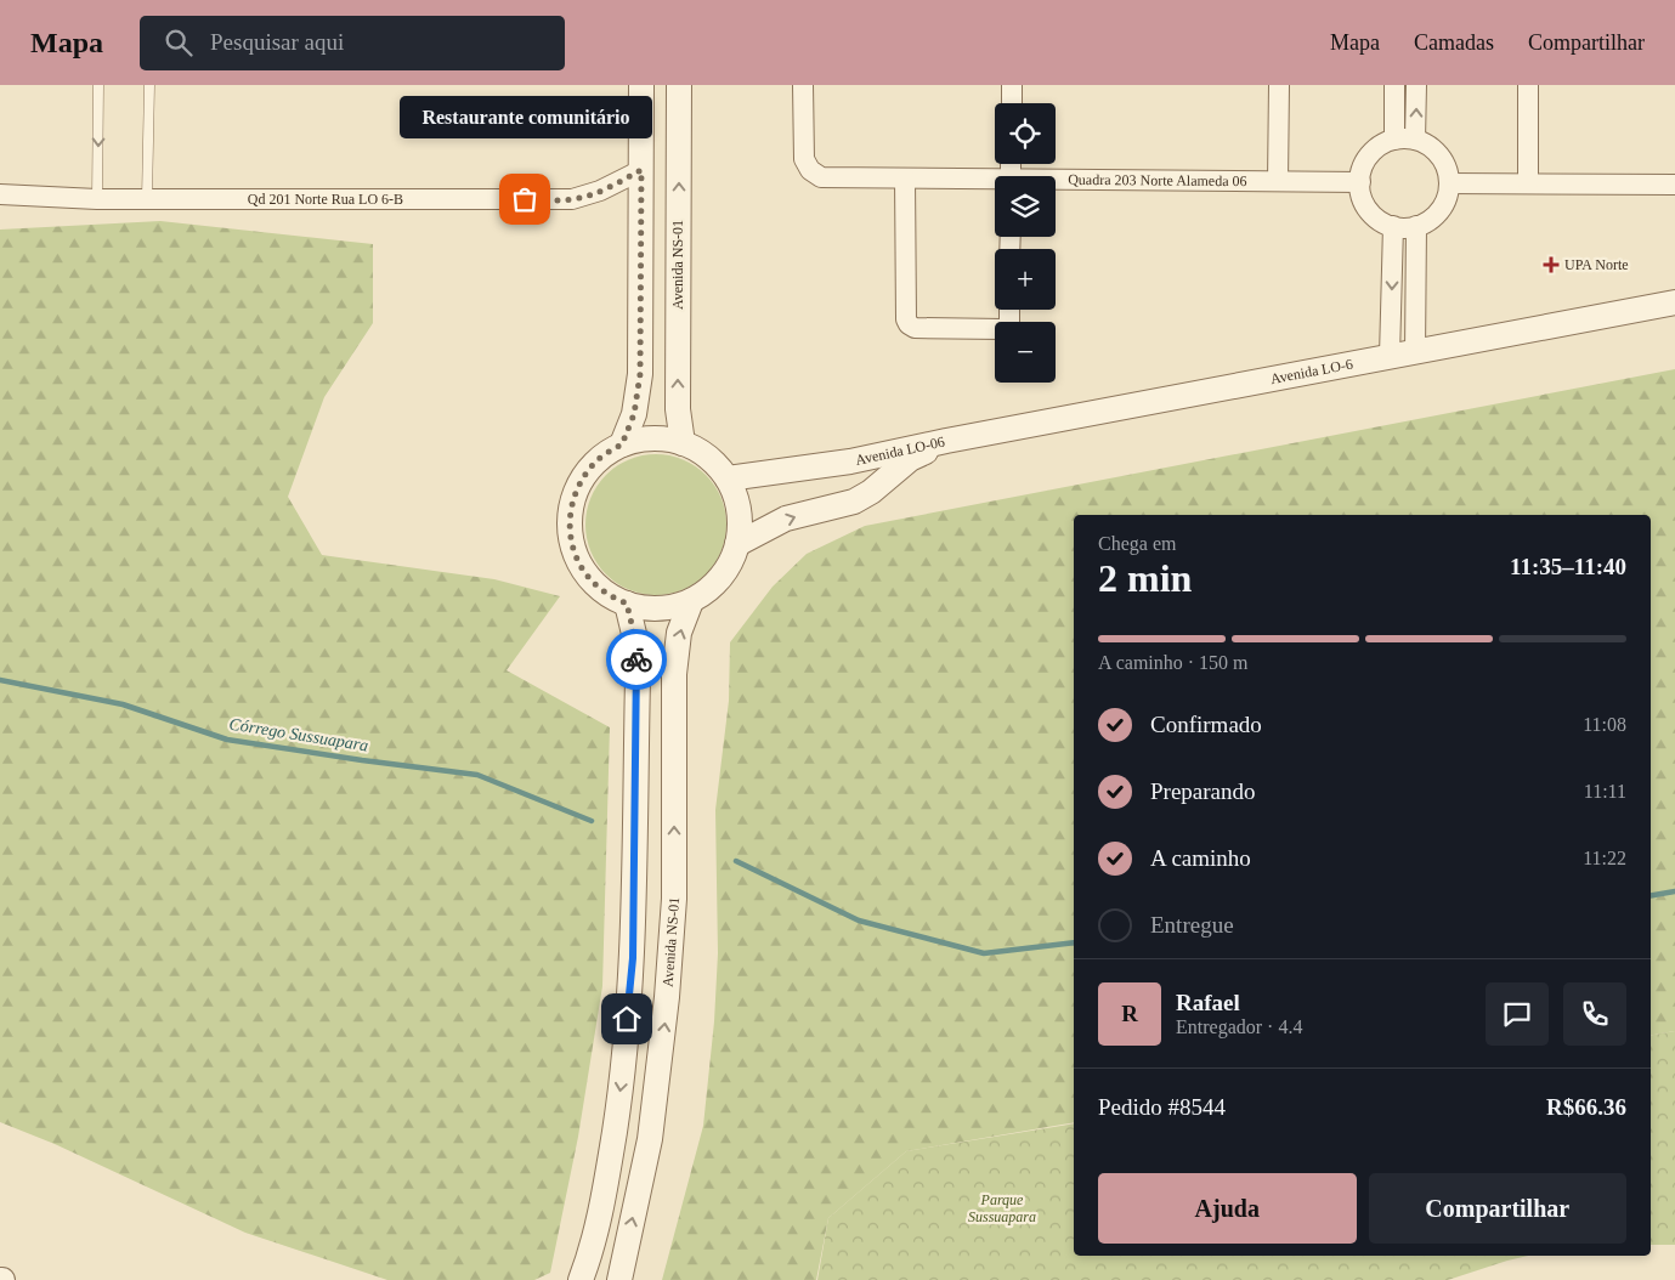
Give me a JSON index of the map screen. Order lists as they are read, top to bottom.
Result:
{
  "streets": {
    "street": [
      "Quadra 203 Norte Alameda 06",
      "Qd 201 Norte Rua LO 6-B",
      "Avenida NS-01",
      "Avenida LO-6",
      "Avenida LO-06"
    ]
  },
  "crossings": [
    ["Avenida NS-01", "Avenida LO-06"],
    ["Avenida LO-6", "Avenida LO-06"]
  ],
  "water": ["Córrego Sussuapara"],
  "parks": ["Parque Sussuapara"],
  "places": {
    "other": ["Restaurante comunitário"],
    "health": ["UPA Norte"]
  },
  "page": {
    "header": "Mapa",
    "search": "Pesquisar aqui",
    "nav": ["Mapa", "Camadas", "Compartilhar"],
    "bubble": "Restaurante comunitário",
    "map_buttons": ["+", "−"],
    "heading": ["2 min", "Chega em", "11:35–11:40"],
    "panel": [
      "Rafael",
      "Entregador · 4.4",
      "Pedido #8544",
      "R$66.36"
    ],
    "bar": "A caminho · 150 m",
    "list": [
      ["Confirmado", "11:08"],
      ["Preparando", "11:11"],
      ["A caminho", "11:22"],
      "Entregue"
    ],
    "round": "R",
    "buttons": ["Ajuda", "Compartilhar"]
  }
}
